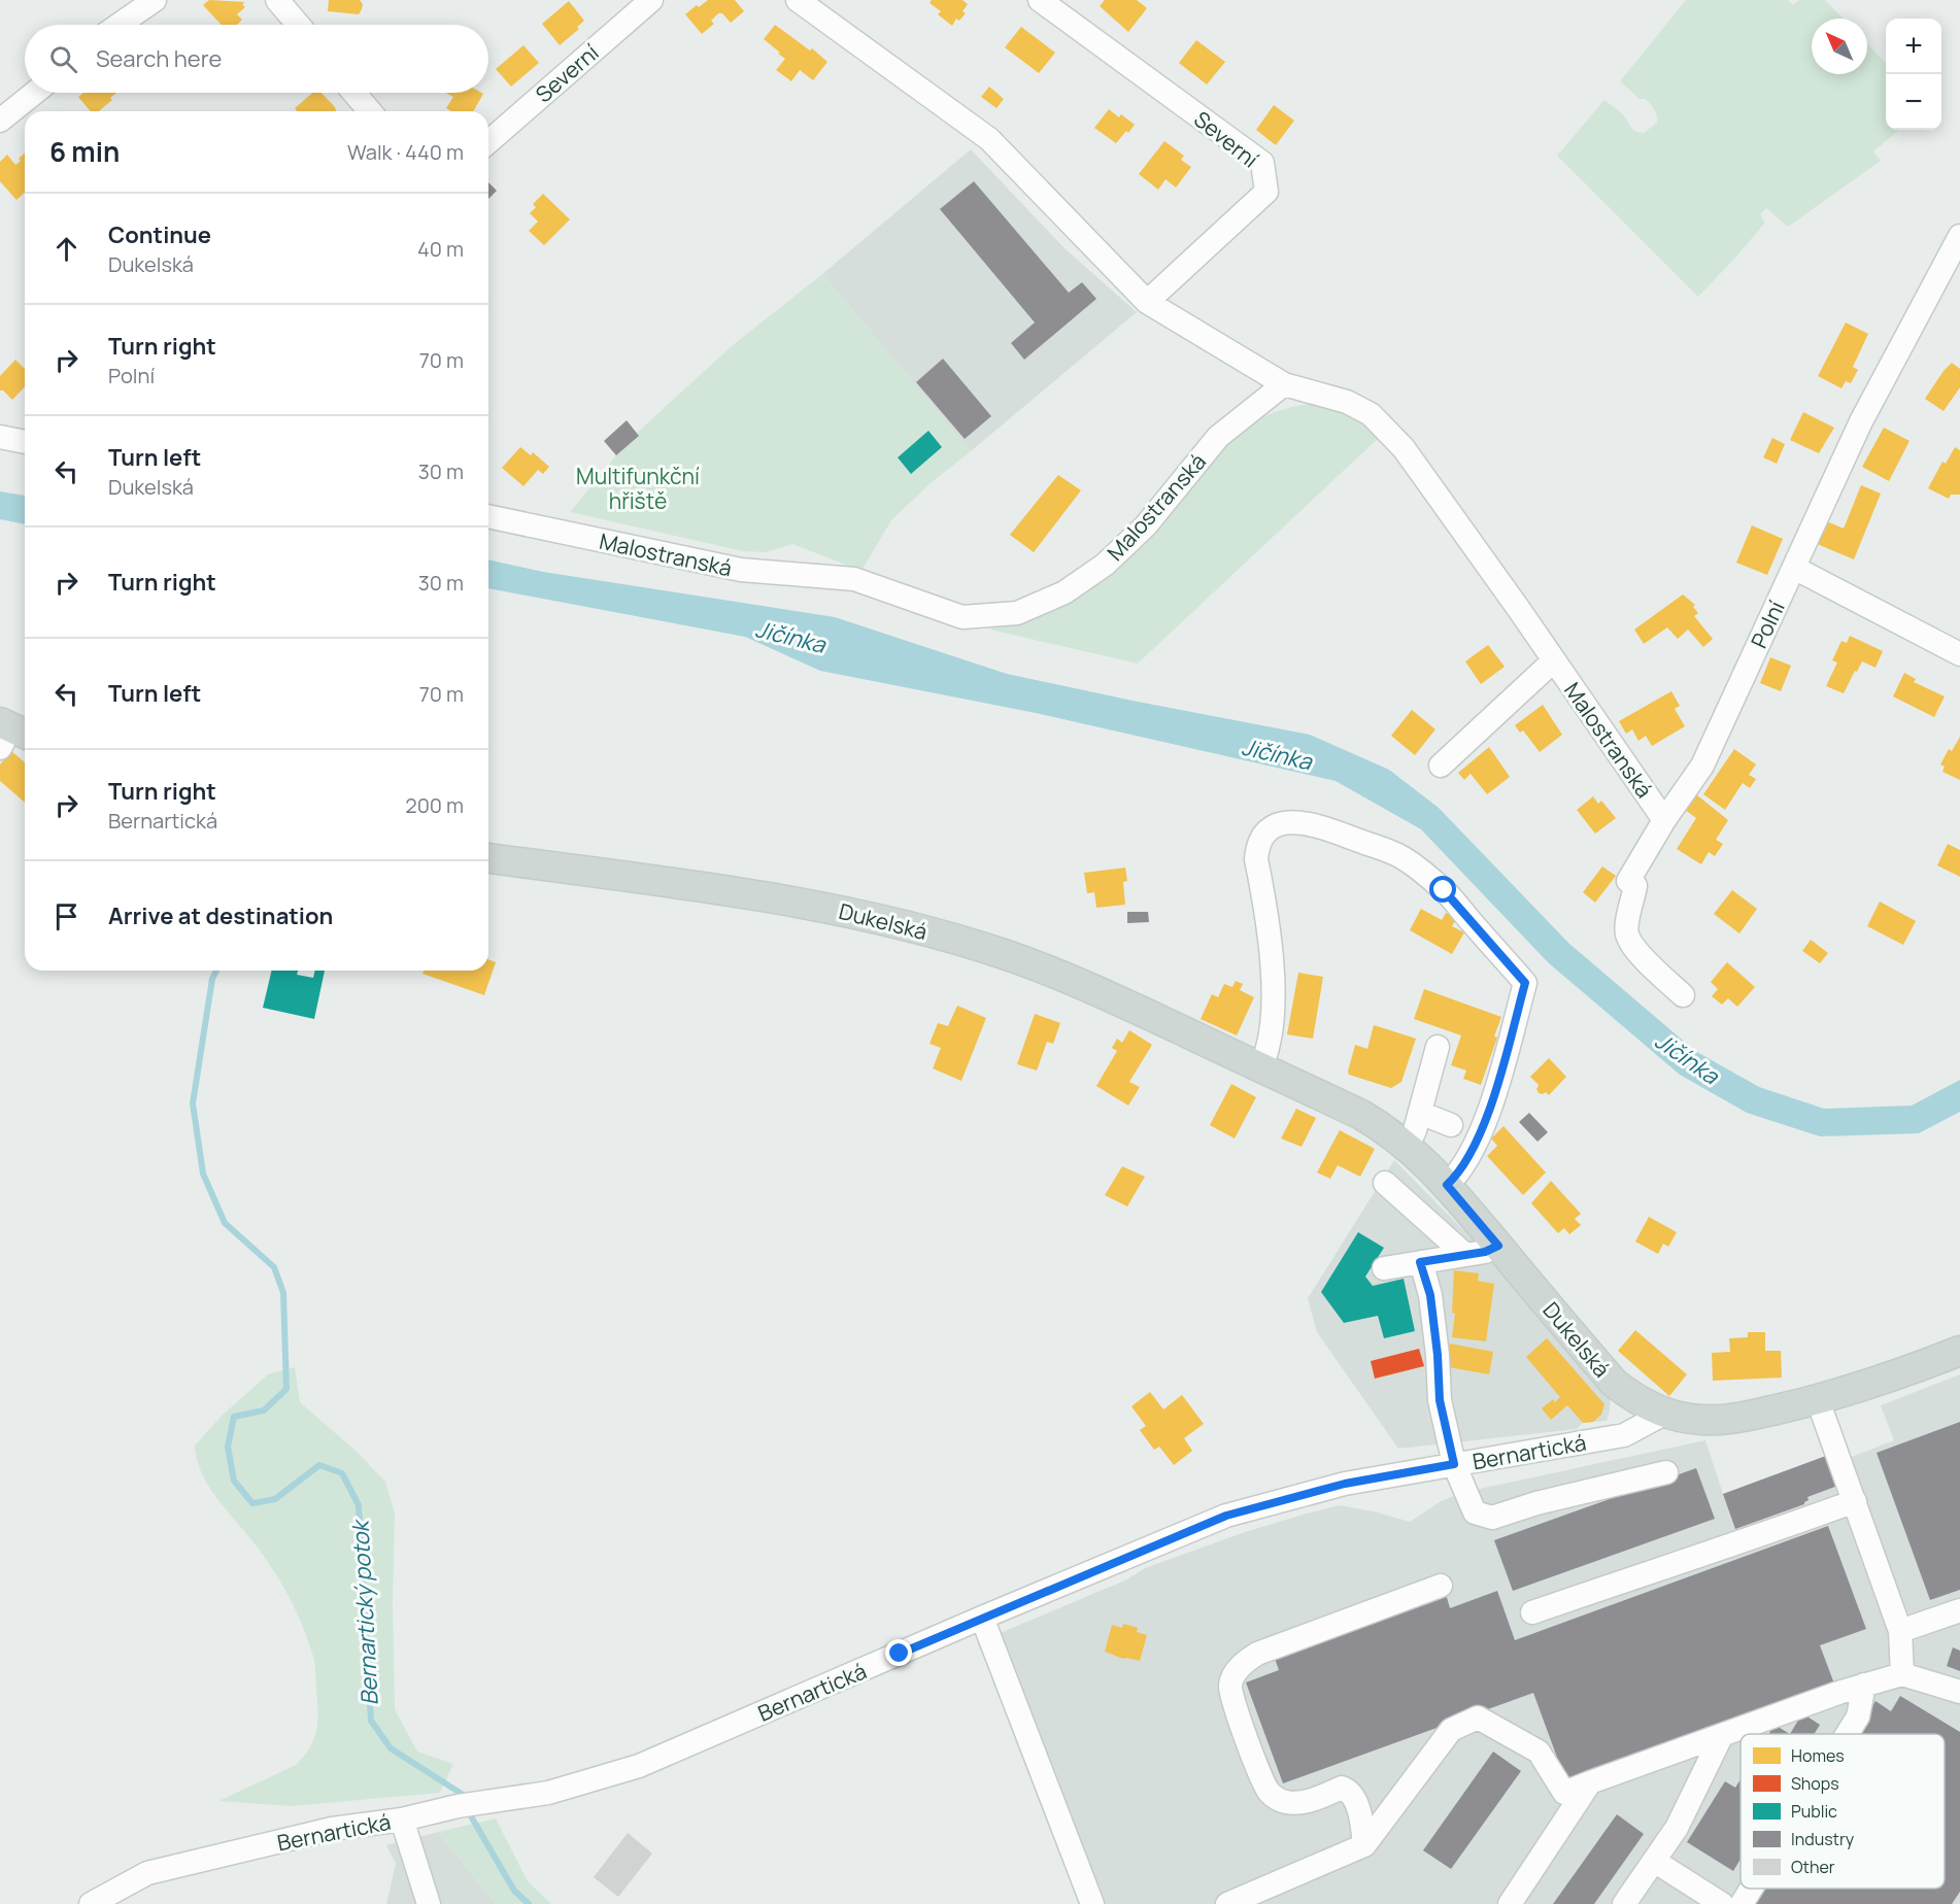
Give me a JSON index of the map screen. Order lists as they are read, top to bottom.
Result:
{
  "streets": {
    "main road": ["Dukelská"],
    "street": [
      "Severní",
      "Malostranská",
      "Polní",
      "Bernartická"
    ]
  },
  "crossings": [
    ["Malostranská", "Polní"],
    ["Dukelská", "Bernartická"]
  ],
  "water": ["Jičínka", "Bernartický potok"],
  "parks": ["Multifunkční hřiště"],
  "legend": [
    "Homes",
    "Shops",
    "Public",
    "Industry",
    "Other"
  ],
  "north": "top left",
  "page": {
    "map_buttons": ["+", "−"],
    "search": "Search here",
    "heading": ["6 min", "Walk · 440 m"],
    "list": [
      ["Continue", "Dukelská", "40 m"],
      ["Turn right", "Polní", "70 m"],
      ["Turn left", "Dukelská", "30 m"],
      ["Turn right", "30 m"],
      ["Turn left", "70 m"],
      ["Turn right", "Bernartická", "200 m"],
      "Arrive at destination"
    ]
  }
}
